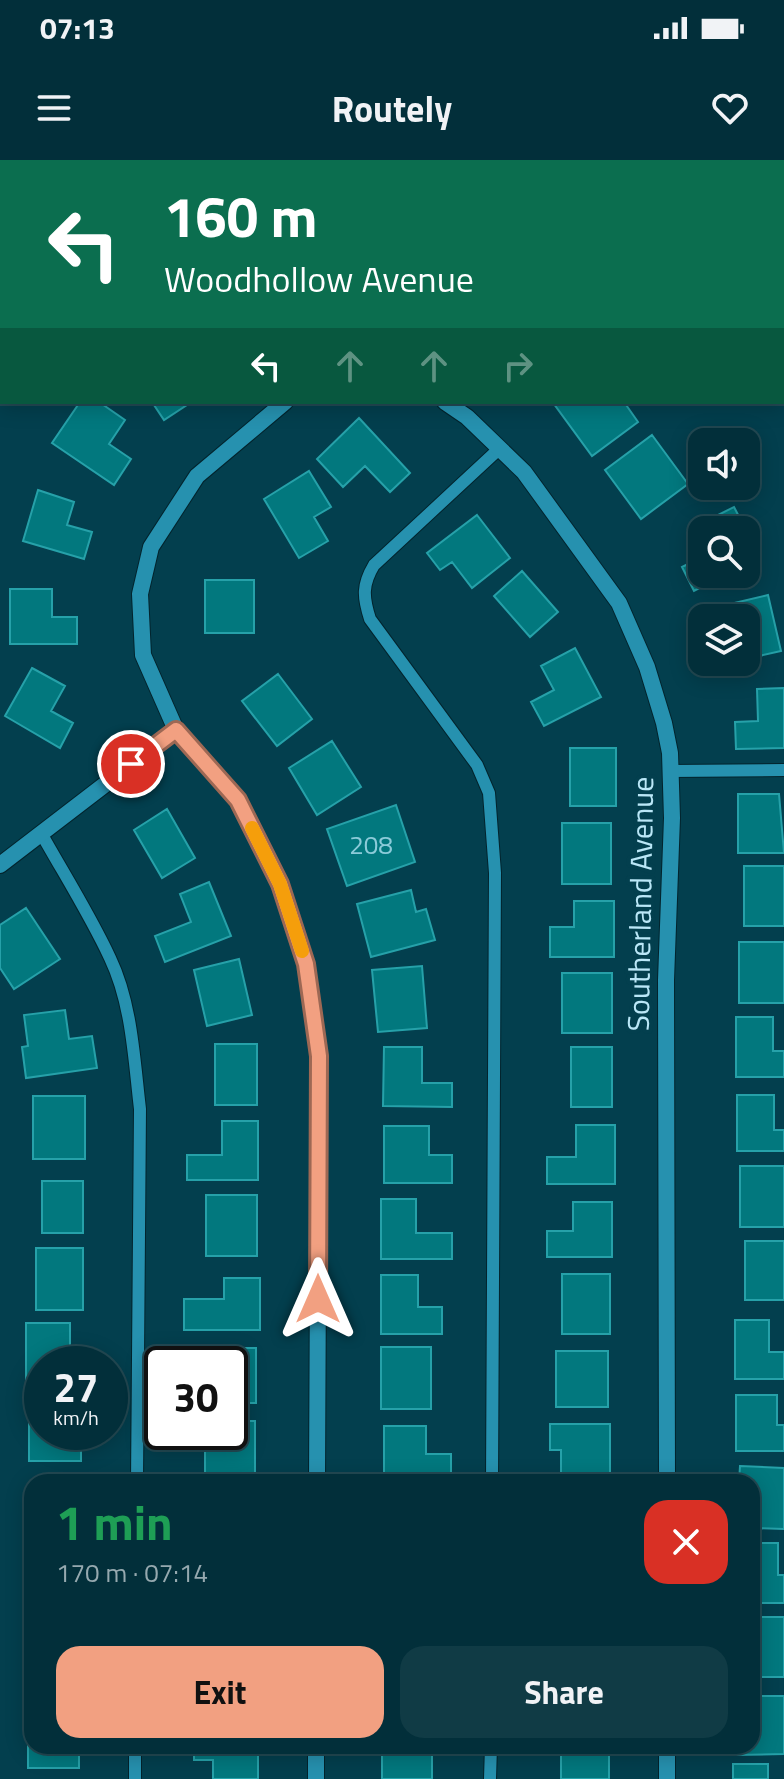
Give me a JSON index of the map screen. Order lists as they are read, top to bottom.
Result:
{
  "streets": {
    "street": ["Southerland Avenue"]
  },
  "house_numbers": ["208"],
  "page": {
    "status": "07:13",
    "header": "Routely",
    "turn": ["160 m", "Woodhollow Avenue"],
    "speed": "27 km/h",
    "limit": "30",
    "heading": ["1 min", "170 m · 07:14"],
    "buttons": ["Exit", "Share"]
  }
}
